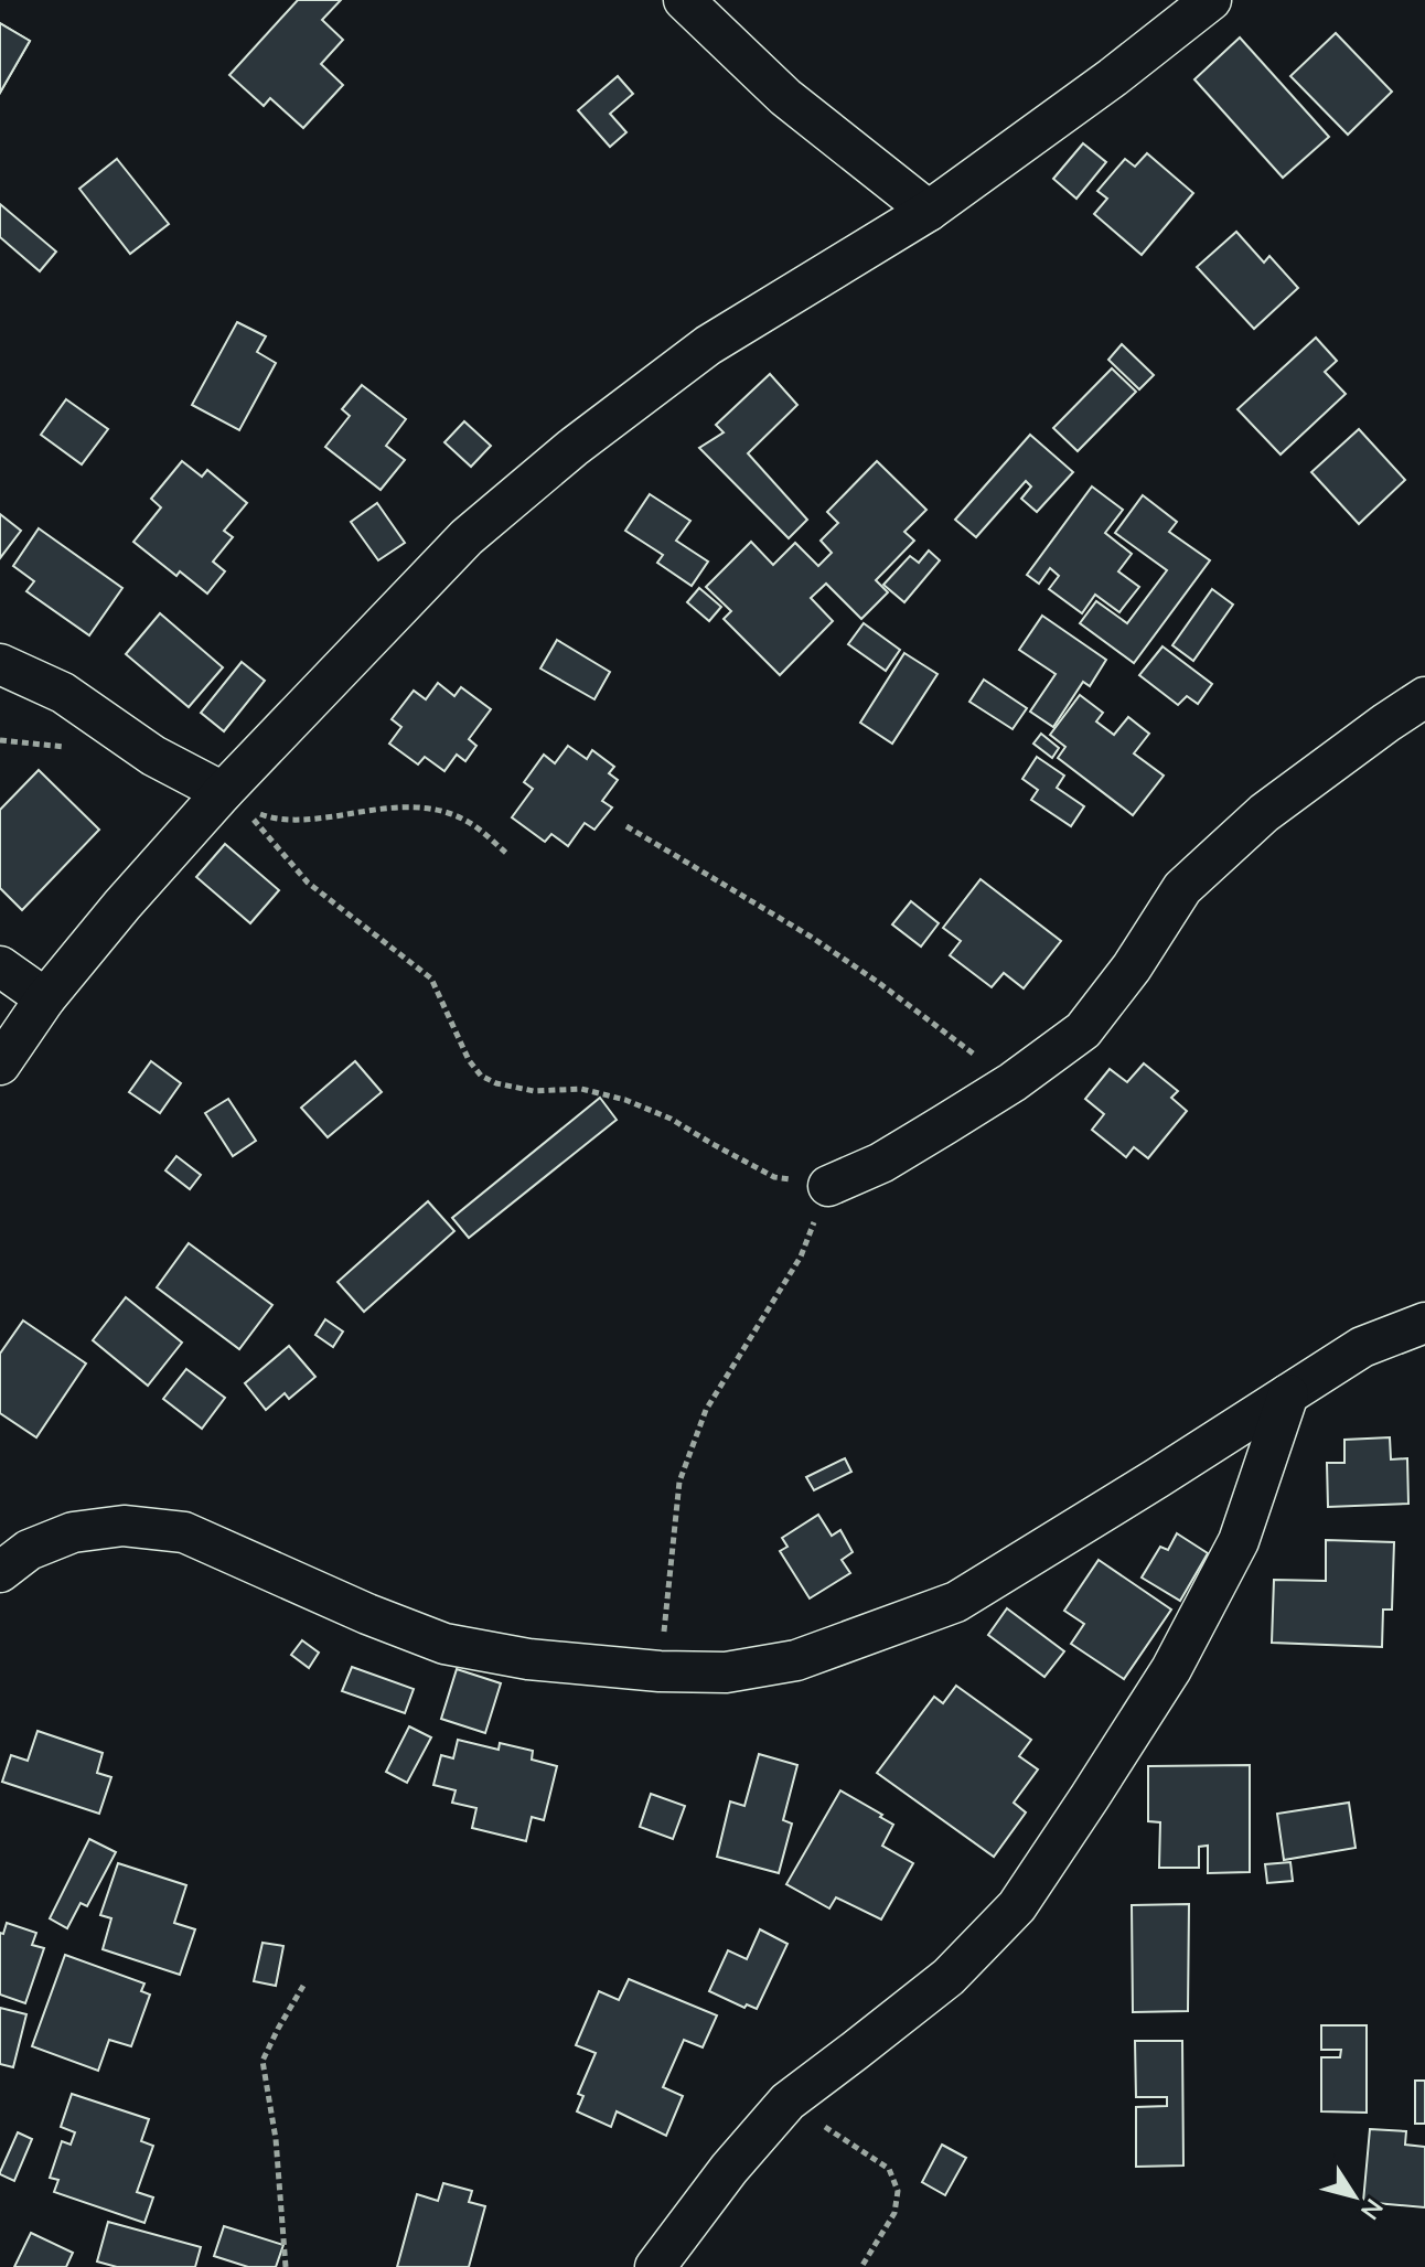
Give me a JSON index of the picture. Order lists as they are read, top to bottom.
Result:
{
  "north": "bottom right"
}
